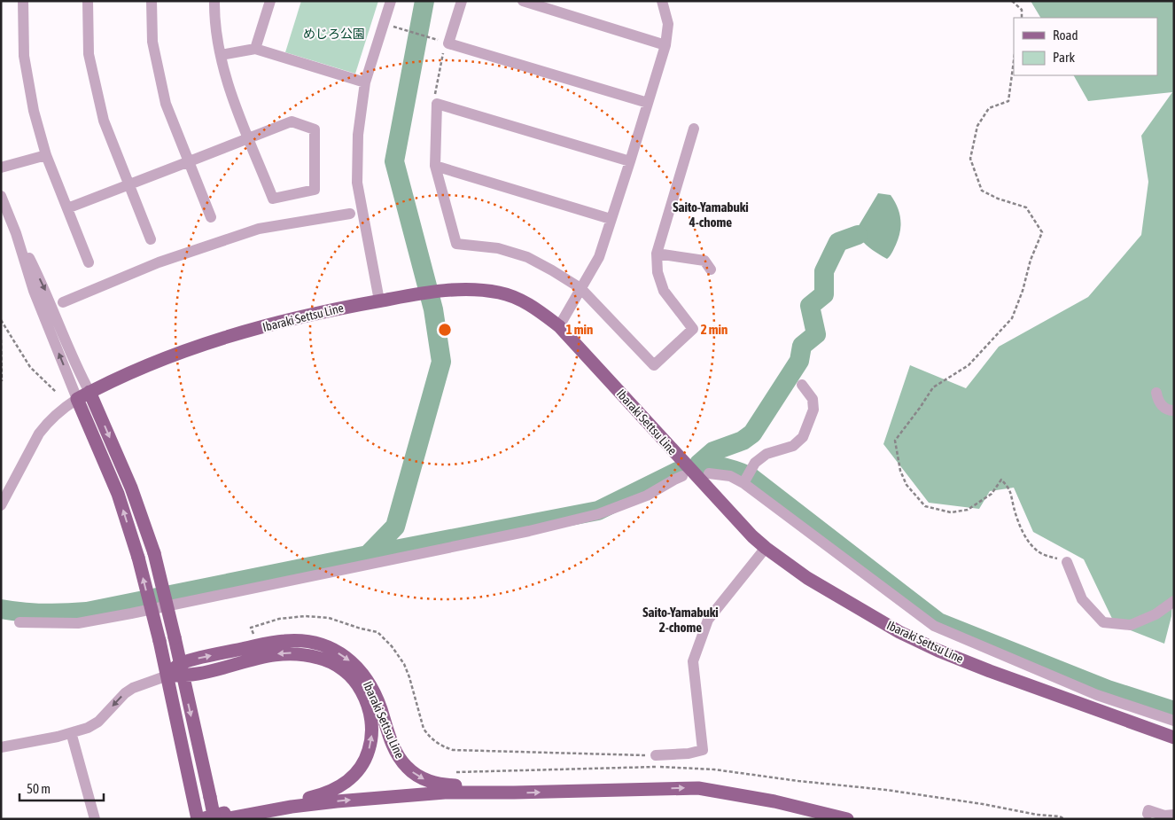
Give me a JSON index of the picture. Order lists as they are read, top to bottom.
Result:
{
  "streets": {
    "main road": ["Ibaraki Settsu Line"]
  },
  "districts": ["Saito-Yamabuki 4-chome", "Saito-Yamabuki 2-chome"],
  "parks": ["めじろ公園"],
  "legend": ["Road", "Park"],
  "scale_bar": "50 m",
  "rings": ["1 min", "2 min"]
}
